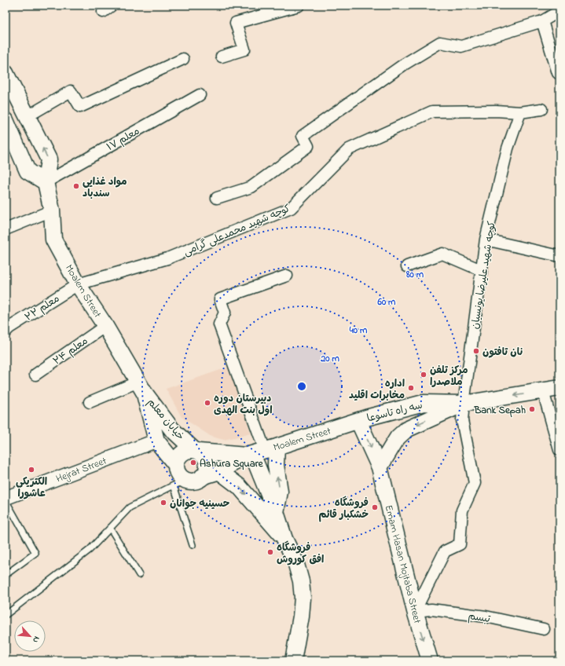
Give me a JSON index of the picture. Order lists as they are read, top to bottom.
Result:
{
  "streets": {
    "main road": [
      "Moalem Street",
      "سه راه تاسوعا",
      "خیابان معلم",
      "Emam Hasan Mojtaba Street"
    ],
    "street": [
      "معلم ۱۷",
      "کوچه شهید محمدعلی گرامی",
      "کوچه شهید علیرضا یونسیان",
      "معلم ۲۲",
      "معلم ۲۴",
      "Hejrat Street",
      "تبسم"
    ]
  },
  "crossings": [
    ["معلم ۱۷", "Moalem Street"],
    ["کوچه شهید محمدعلی گرامی", "کوچه شهید علیرضا یونسیان"],
    ["کوچه شهید محمدعلی گرامی", "Moalem Street"],
    ["کوچه شهید محمدعلی گرامی", "معلم ۲۲"],
    ["کوچه شهید علیرضا یونسیان", "سه راه تاسوعا"],
    ["کوچه شهید علیرضا یونسیان", "Emam Hasan Mojtaba Street"],
    ["کوچه شهید علیرضا یونسیان", "تبسم"],
    ["Moalem Street", "معلم ۲۲"],
    ["Moalem Street", "معلم ۲۴"],
    ["Moalem Street", "سه راه تاسوعا"],
    ["Moalem Street", "خیابان معلم"],
    ["سه راه تاسوعا", "Emam Hasan Mojtaba Street"],
    ["خیابان معلم", "Hejrat Street"],
    ["Emam Hasan Mojtaba Street", "تبسم"]
  ],
  "places": [
    "مواد غذایی سندباد",
    "نان تافتون",
    "مرکز تلفن ملاصدرا",
    "اداره مخابرات اقلید",
    "دبیرستان دوره اول بنت الهدی",
    "Bank Sepah",
    "Ashura Square",
    "الکتریکی عاشورا",
    "حسینیه جوانان",
    "فروشگاه خشکبار قائم",
    "فروشگاه افق کوروش"
  ],
  "north": "bottom right",
  "rings": [
    "80 m",
    "60 m",
    "40 m",
    "20 m"
  ]
}
